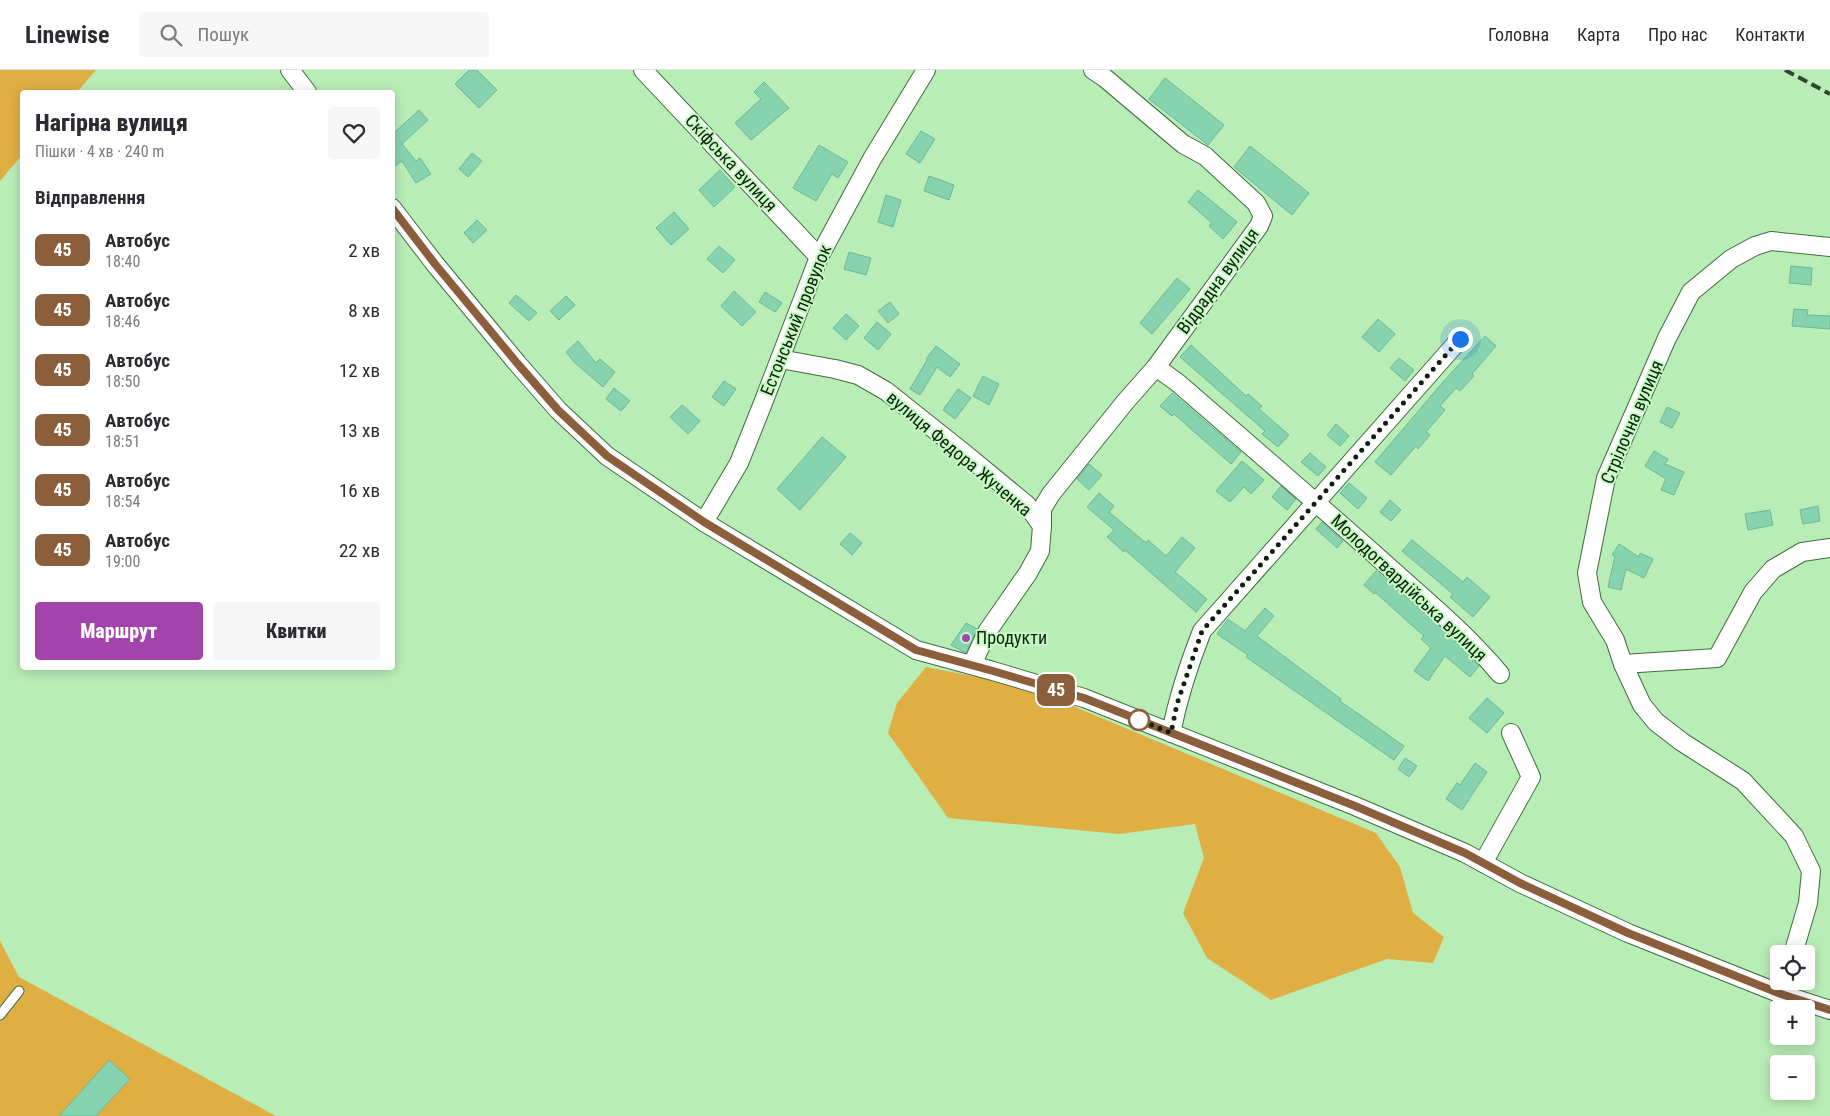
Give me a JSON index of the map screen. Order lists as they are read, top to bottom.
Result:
{
  "streets": {
    "street": [
      "Скіфська вулиця",
      "Відрадна вулиця",
      "Естонський провулок",
      "Стрілочна вулиця",
      "вулиця Федора Жученка",
      "Молодогвардійська вулиця"
    ]
  },
  "crossings": [
    ["Скіфська вулиця", "Естонський провулок"],
    ["Відрадна вулиця", "вулиця Федора Жученка"],
    ["Відрадна вулиця", "Молодогвардійська вулиця"],
    ["Естонський провулок", "вулиця Федора Жученка"]
  ],
  "places": ["Продукти"],
  "lines": ["bus line 45"],
  "page": {
    "header": "Linewise",
    "search": "Пошук",
    "nav": [
      "Головна",
      "Карта",
      "Про нас",
      "Контакти"
    ],
    "on_map": "45",
    "heading": [
      ["Нагірна вулиця", "Пішки · 4 хв · 240 m"],
      "Відправлення"
    ],
    "list": [
      {
        "mark": "45",
        "name": "Автобус",
        "note": "18:40",
        "value": "2 хв"
      },
      {
        "mark": "45",
        "name": "Автобус",
        "note": "18:46",
        "value": "8 хв"
      },
      {
        "mark": "45",
        "name": "Автобус",
        "note": "18:50",
        "value": "12 хв"
      },
      {
        "mark": "45",
        "name": "Автобус",
        "note": "18:51",
        "value": "13 хв"
      },
      {
        "mark": "45",
        "name": "Автобус",
        "note": "18:54",
        "value": "16 хв"
      },
      {
        "mark": "45",
        "name": "Автобус",
        "note": "19:00",
        "value": "22 хв"
      }
    ],
    "buttons": ["Маршрут", "Квитки"],
    "map_buttons": ["+", "−"]
  }
}
